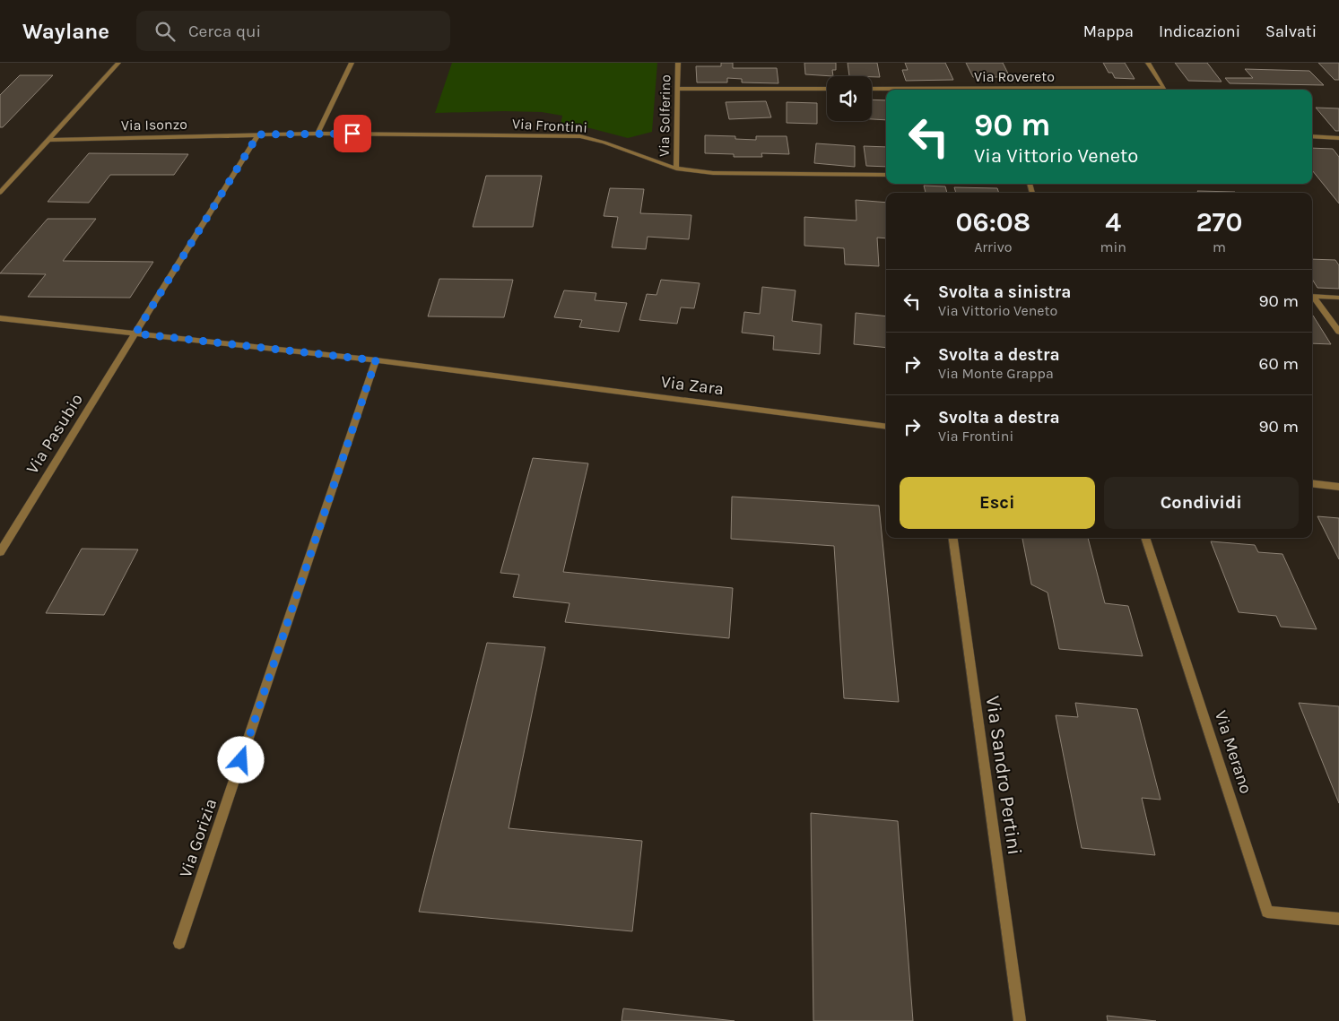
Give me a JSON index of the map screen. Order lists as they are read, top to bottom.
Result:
{
  "streets": {
    "street": [
      "Via Rovereto",
      "Via Solferino",
      "Via Isonzo",
      "Via Frontini",
      "Via Zara",
      "Via Pasubio",
      "Via Merano",
      "Via Sandro Pertini",
      "Via Gorizia"
    ]
  },
  "crossings": [
    ["Via Solferino", "Via Frontini"],
    ["Via Isonzo", "Via Frontini"],
    ["Via Isonzo", "Via Pasubio"],
    ["Via Frontini", "Via Pasubio"],
    ["Via Zara", "Via Pasubio"],
    ["Via Zara", "Via Gorizia"]
  ],
  "page": {
    "header": "Waylane",
    "search": "Cerca qui",
    "nav": ["Mappa", "Indicazioni", "Salvati"],
    "turn": ["90 m", "Via Vittorio Veneto"],
    "eta": [
      "06:08",
      "Arrivo",
      "4",
      "min",
      "270",
      "m"
    ],
    "list": [
      {
        "name": "Svolta a sinistra",
        "note": "Via Vittorio Veneto",
        "value": "90 m"
      },
      {
        "name": "Svolta a destra",
        "note": "Via Monte Grappa",
        "value": "60 m"
      },
      {
        "name": "Svolta a destra",
        "note": "Via Frontini",
        "value": "90 m"
      }
    ],
    "buttons": ["Esci", "Condividi"]
  }
}
